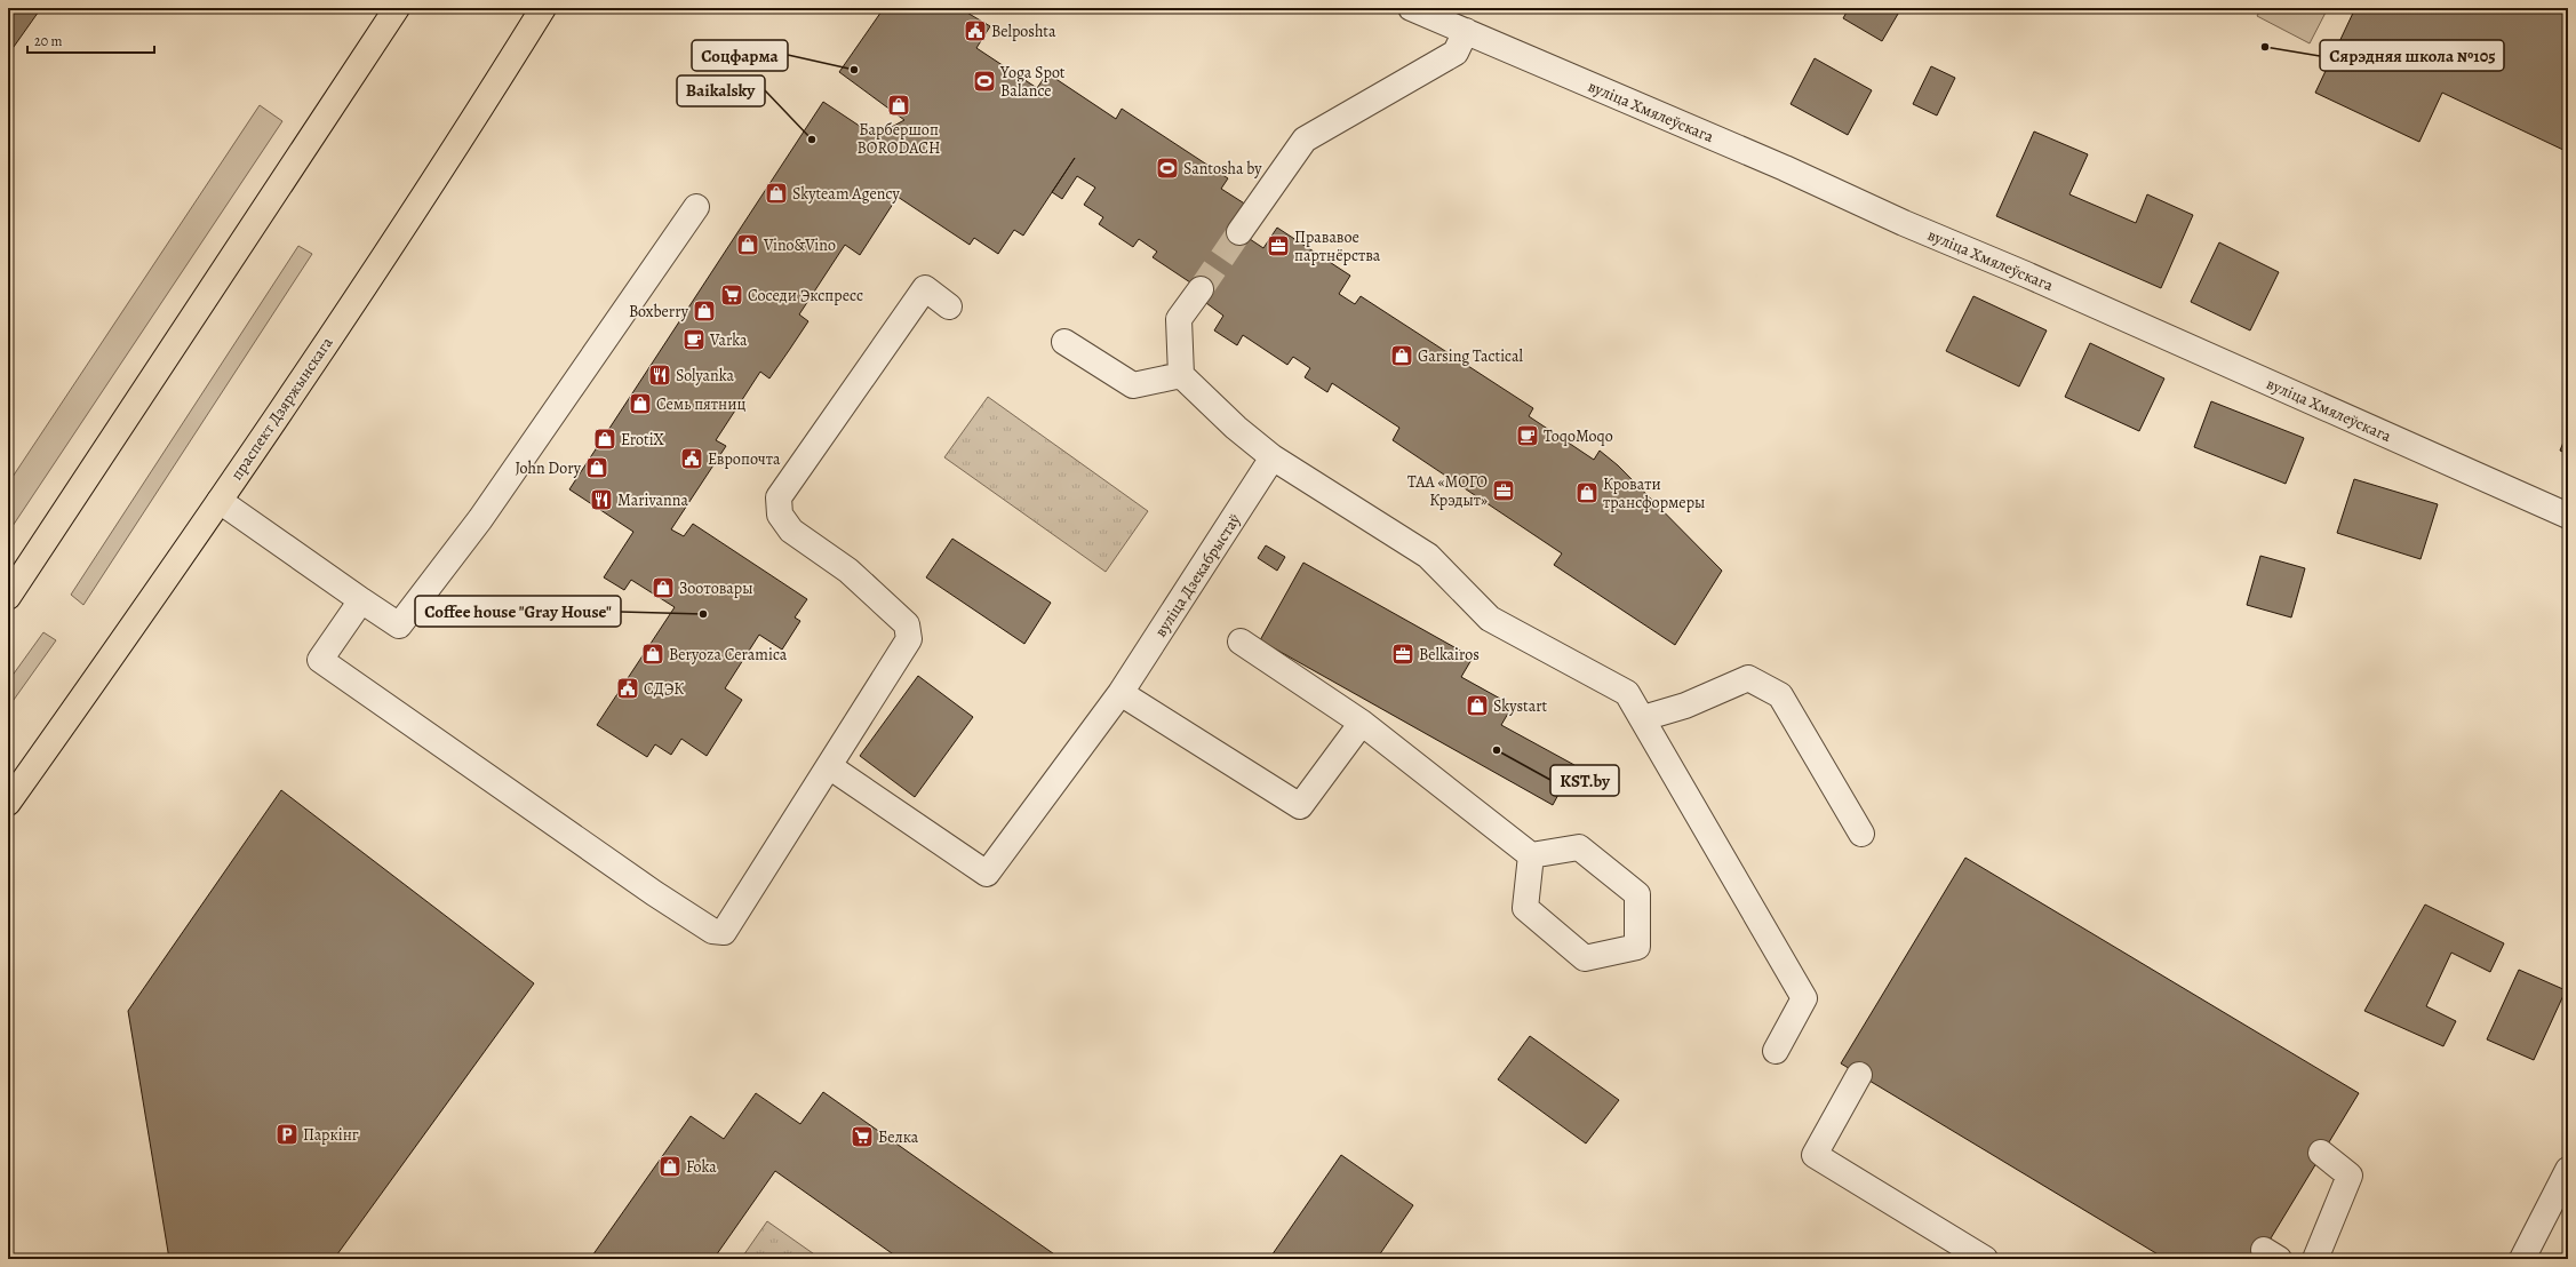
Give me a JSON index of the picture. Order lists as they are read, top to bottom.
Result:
{
  "streets": {
    "main road": ["праспект Дзяржынскага"],
    "street": ["вуліца Хмялеўскага", "вуліца Дзекабрыстаў"]
  },
  "places": {
    "public building": ["Belposhta", "Европочта", "СДЭК"],
    "other": [
      "Сярэдняя школа №105",
      "Соцфарма",
      "Baikalsky",
      "Coffee house \"Gray House\"",
      "KST.by"
    ],
    "sports": ["Yoga Spot Balance", "Santosha by"],
    "shop": [
      "Барбершоп BORODACH",
      "Skyteam Agency",
      "Vino&Vino",
      "Boxberry",
      "Garsing Tactical",
      "Семь пятниц",
      "ErotiX",
      "John Dory",
      "Кровати трансформеры",
      "Зоотовары",
      "Beryoza Ceramica",
      "Skystart",
      "Foka"
    ],
    "office": ["Прававое партнёрства", "ТАА «МОГО Крэдыт»", "Belkairos"],
    "supermarket": ["Соседи Экспресс", "Белка"],
    "cafe": ["Varka", "ToqoMoqo"],
    "restaurant": ["Solyanka", "Marivanna"],
    "parking": ["Паркінг"]
  },
  "scale_bar": "20 m"
}
